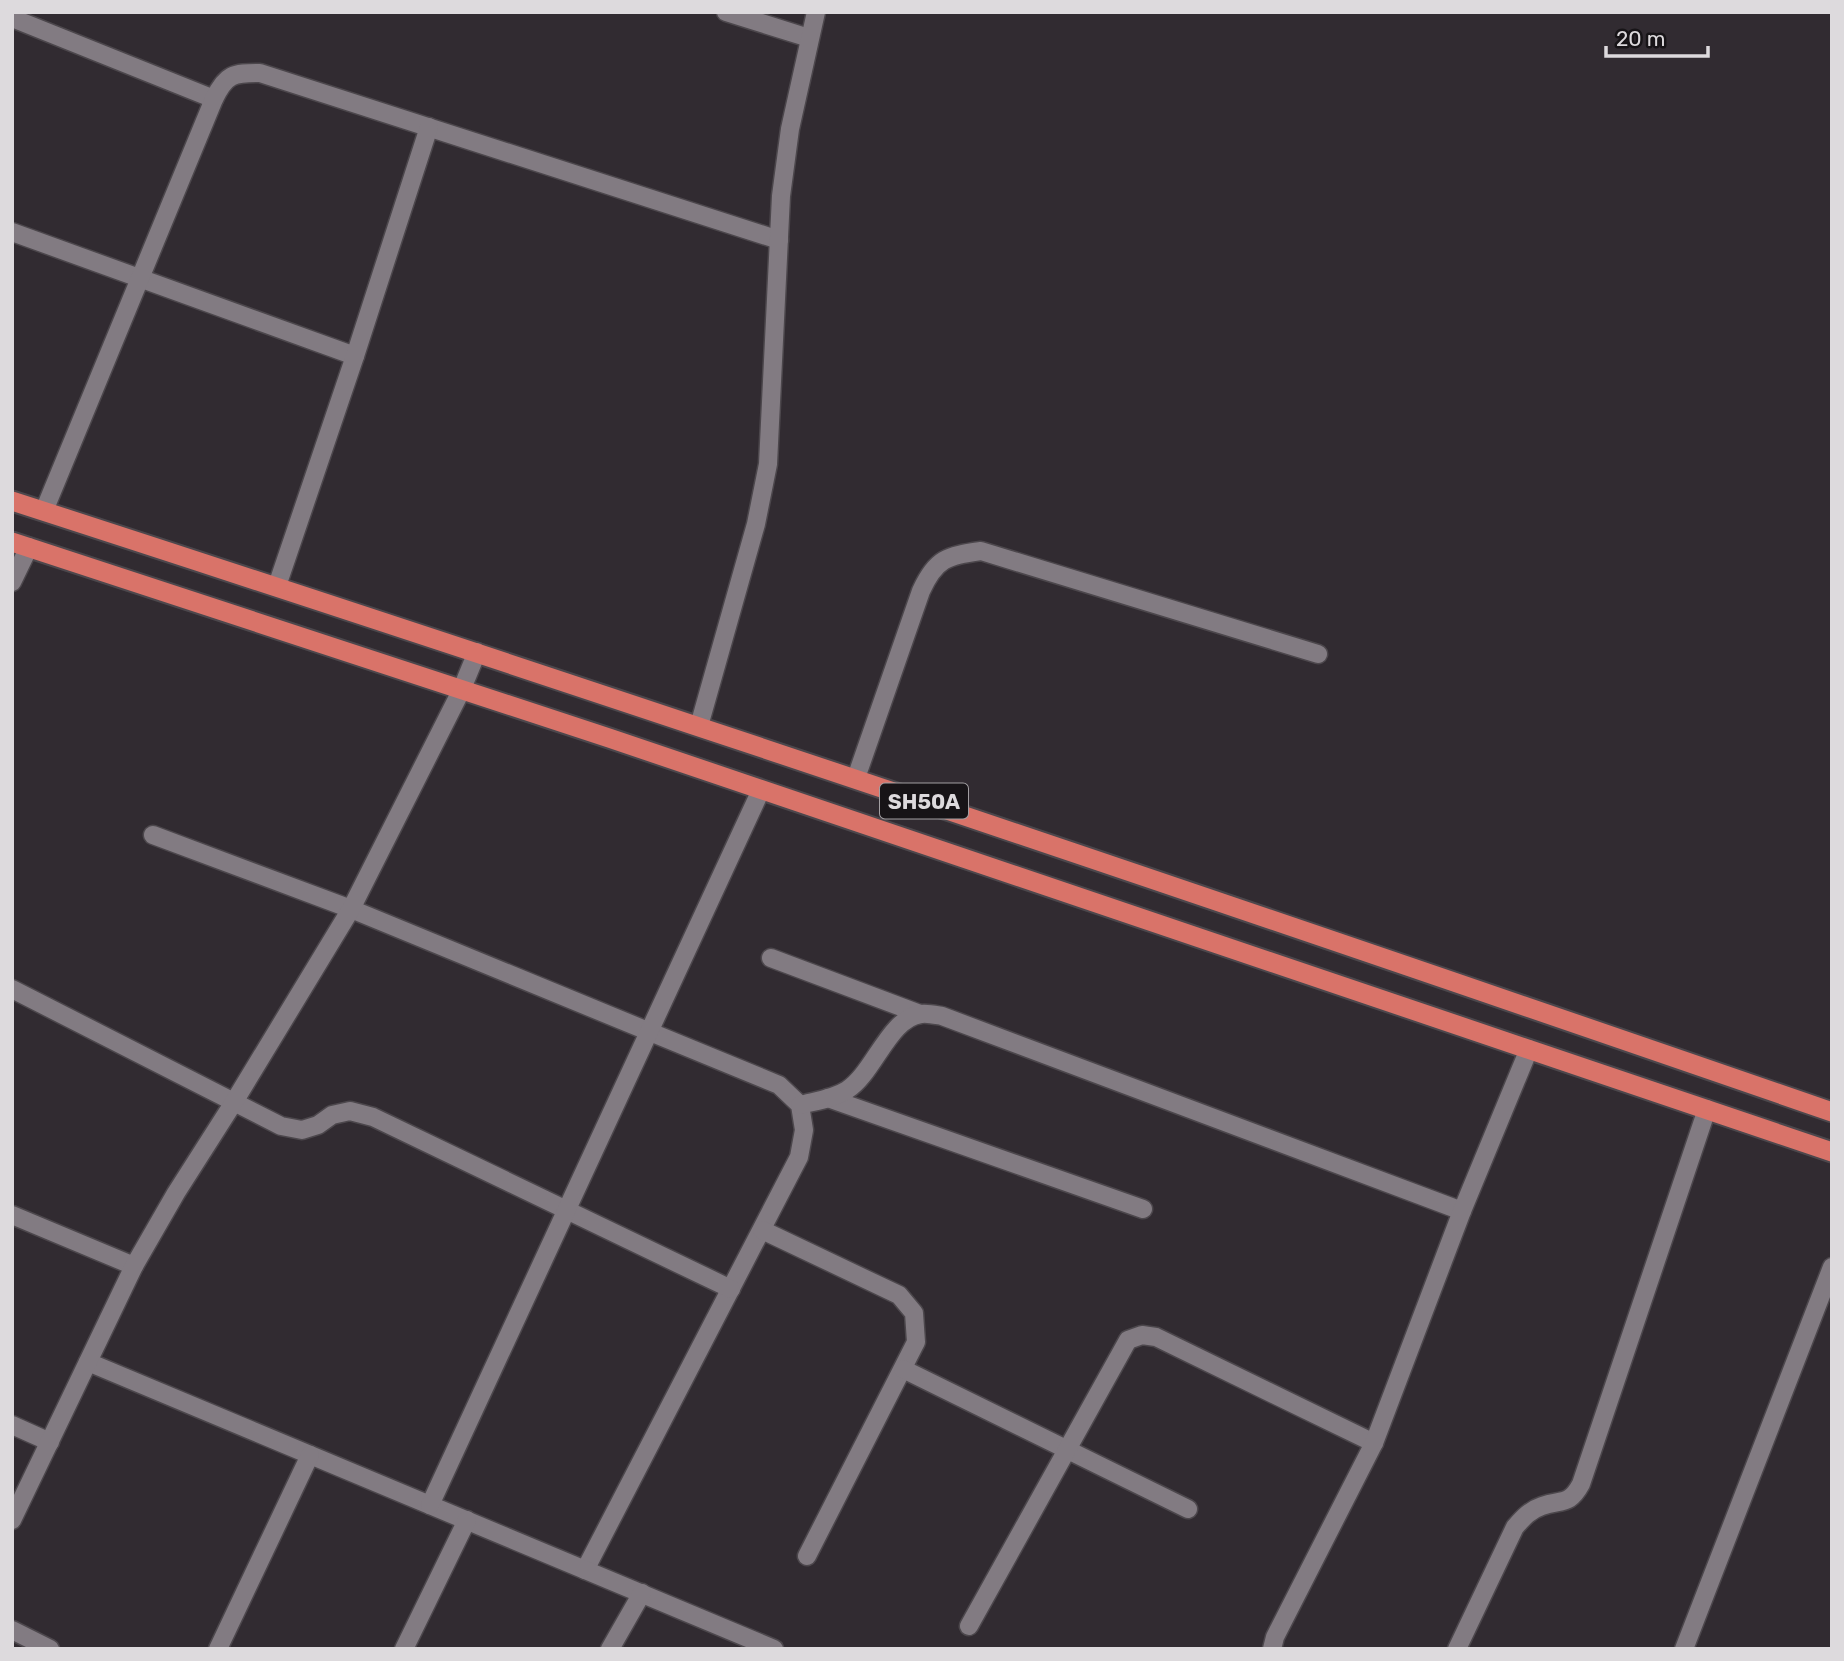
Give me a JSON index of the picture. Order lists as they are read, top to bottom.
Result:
{
  "streets": {
    "highway": ["SH50A"]
  },
  "scale_bar": "20 m"
}
